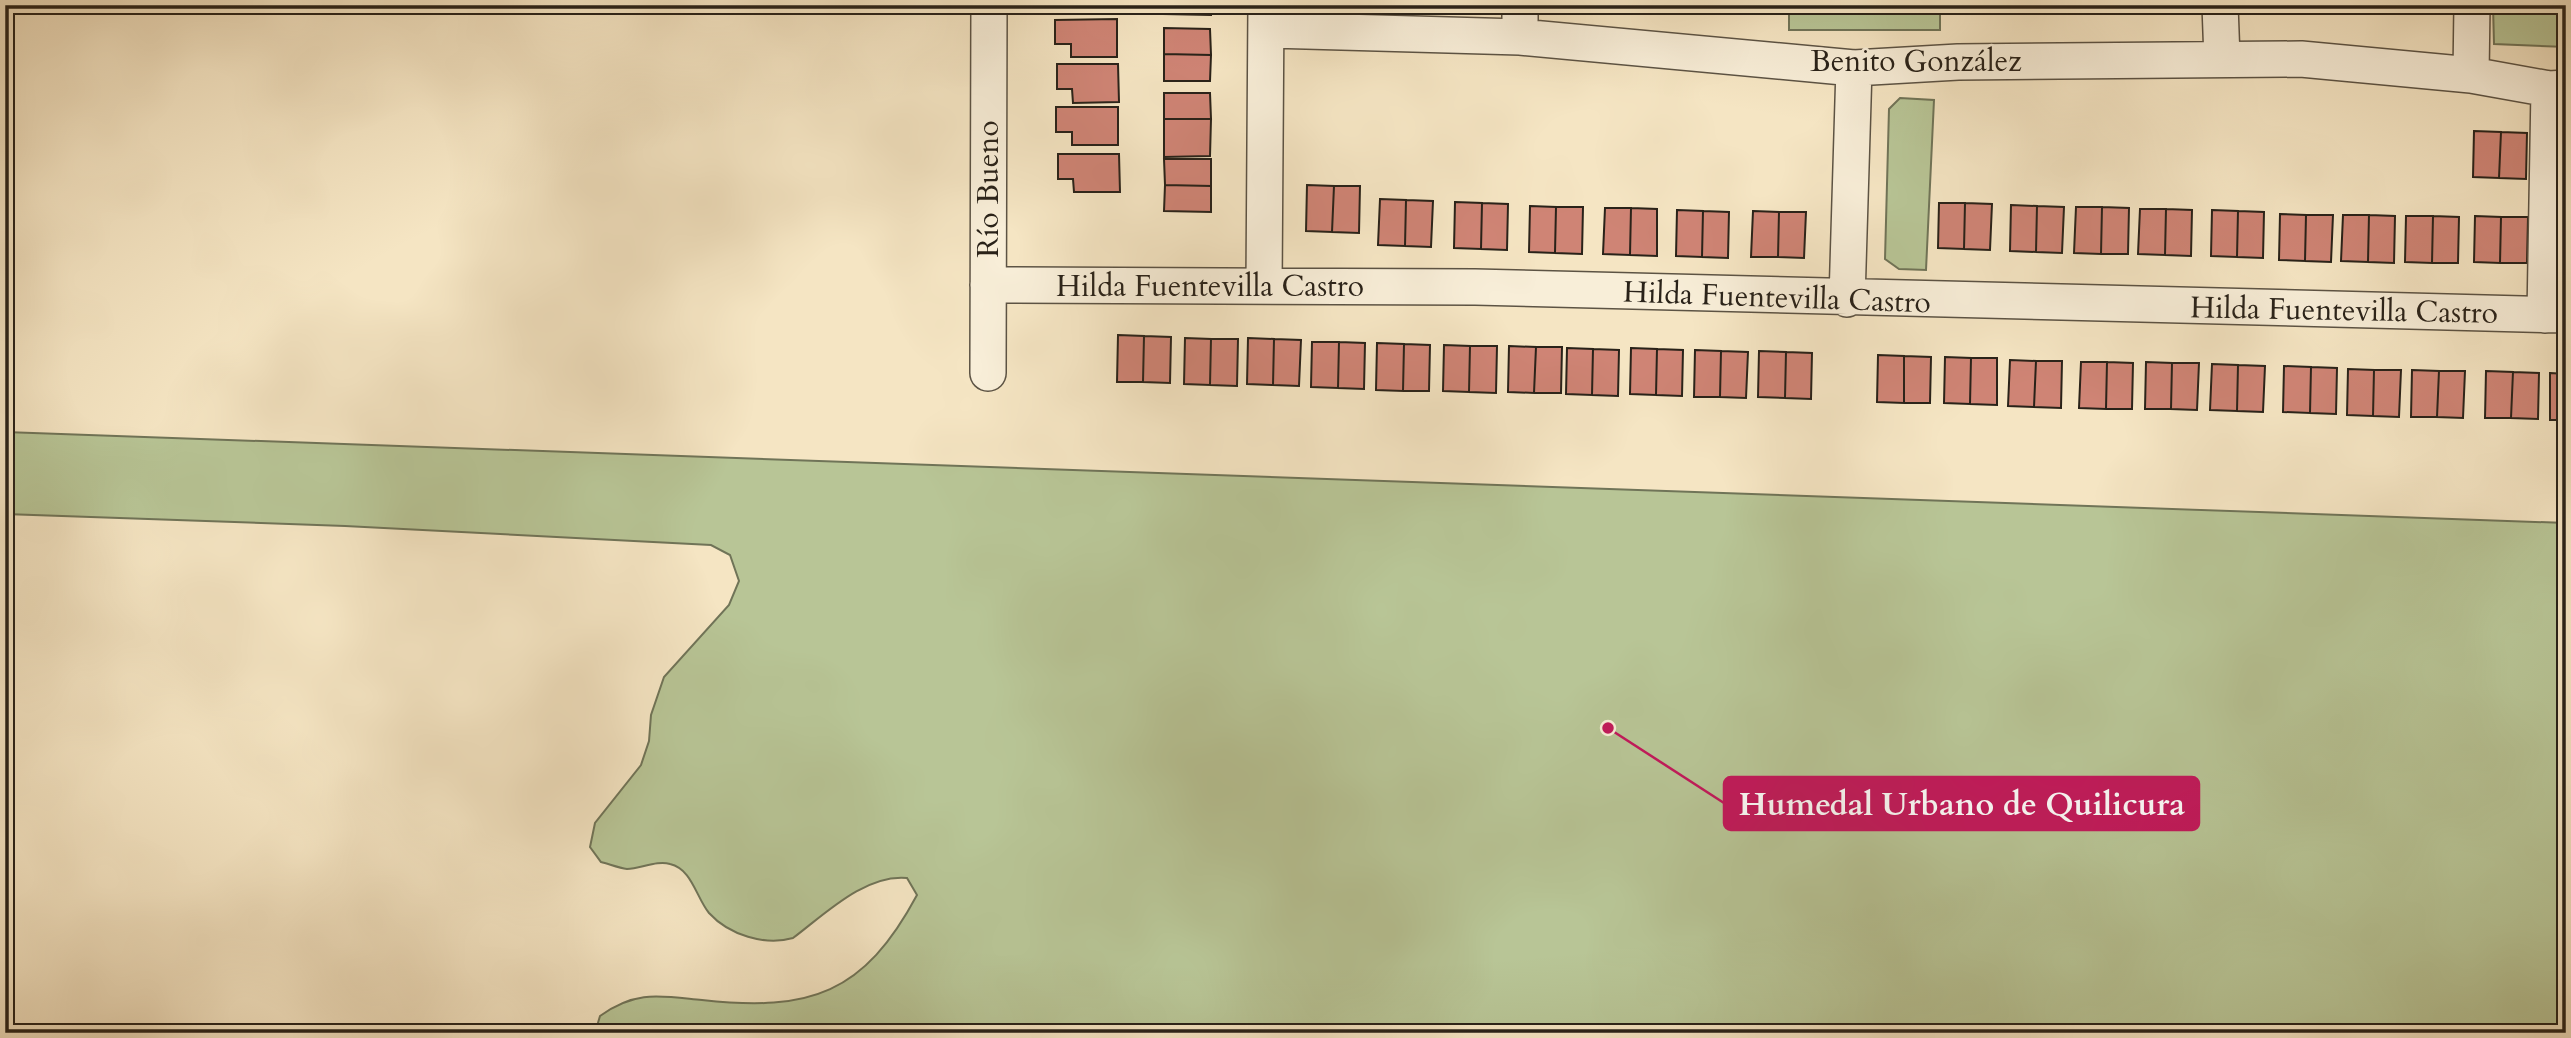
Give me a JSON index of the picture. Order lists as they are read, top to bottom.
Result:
{
  "streets": {
    "street": ["Benito González", "Río Bueno", "Hilda Fuentevilla Castro"]
  },
  "crossings": [
    ["Río Bueno", "Hilda Fuentevilla Castro"]
  ],
  "places": ["Humedal Urbano de Quilicura"]
}
